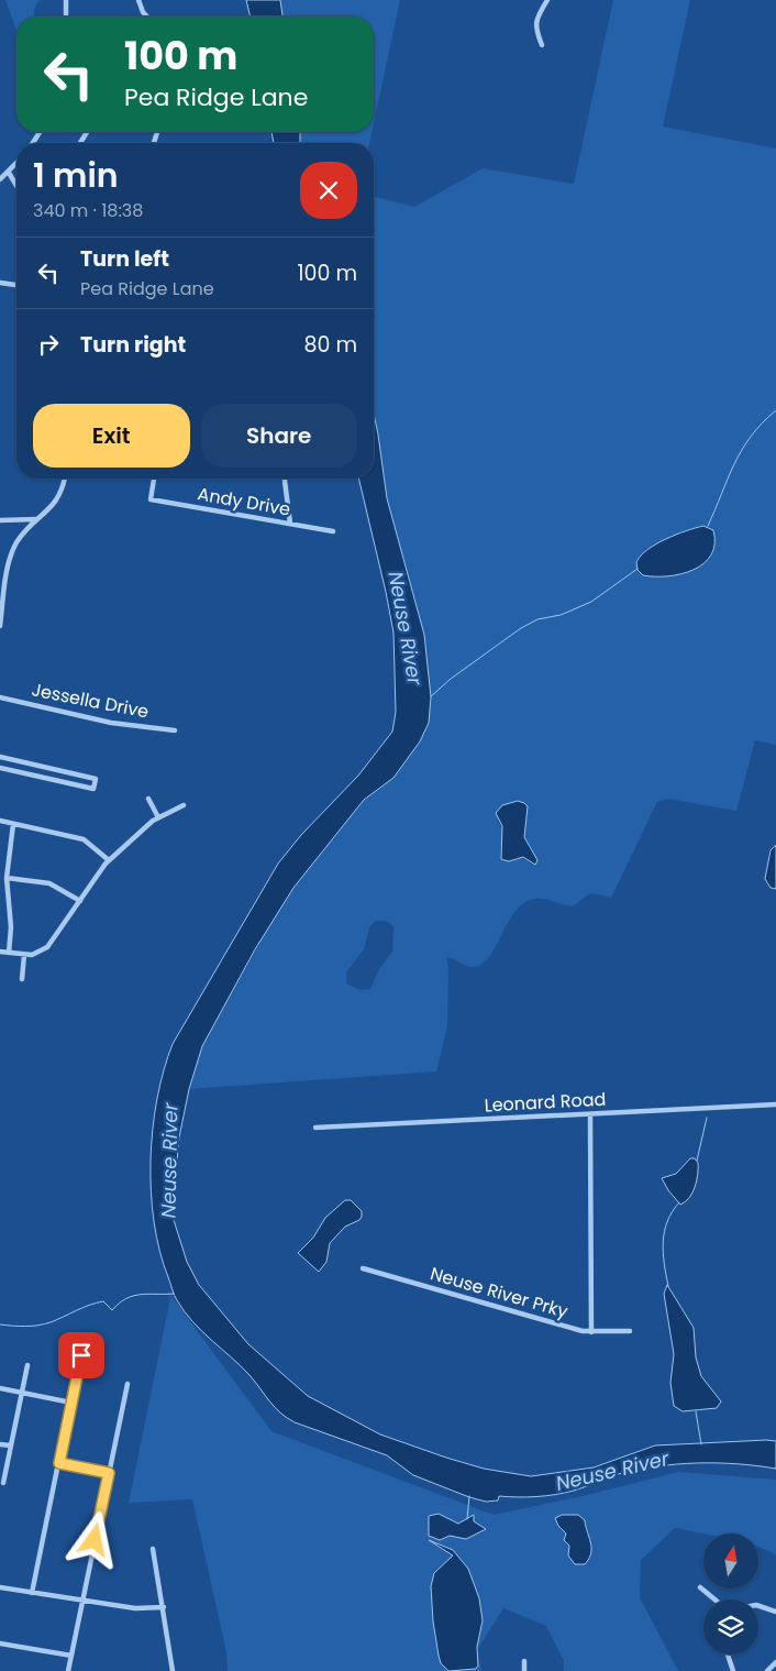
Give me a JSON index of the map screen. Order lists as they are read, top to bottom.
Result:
{
  "streets": {
    "street": [
      "Andy Drive",
      "Jessella Drive",
      "Leonard Road",
      "Neuse River Prky"
    ]
  },
  "water": ["Neuse River"],
  "north": "top",
  "page": {
    "turn": ["100 m", "Pea Ridge Lane"],
    "heading": ["1 min", "340 m · 18:38"],
    "list": [
      {
        "name": "Turn left",
        "note": "Pea Ridge Lane",
        "value": "100 m"
      },
      {
        "name": "Turn right",
        "value": "80 m"
      }
    ],
    "buttons": ["Exit", "Share"]
  }
}
